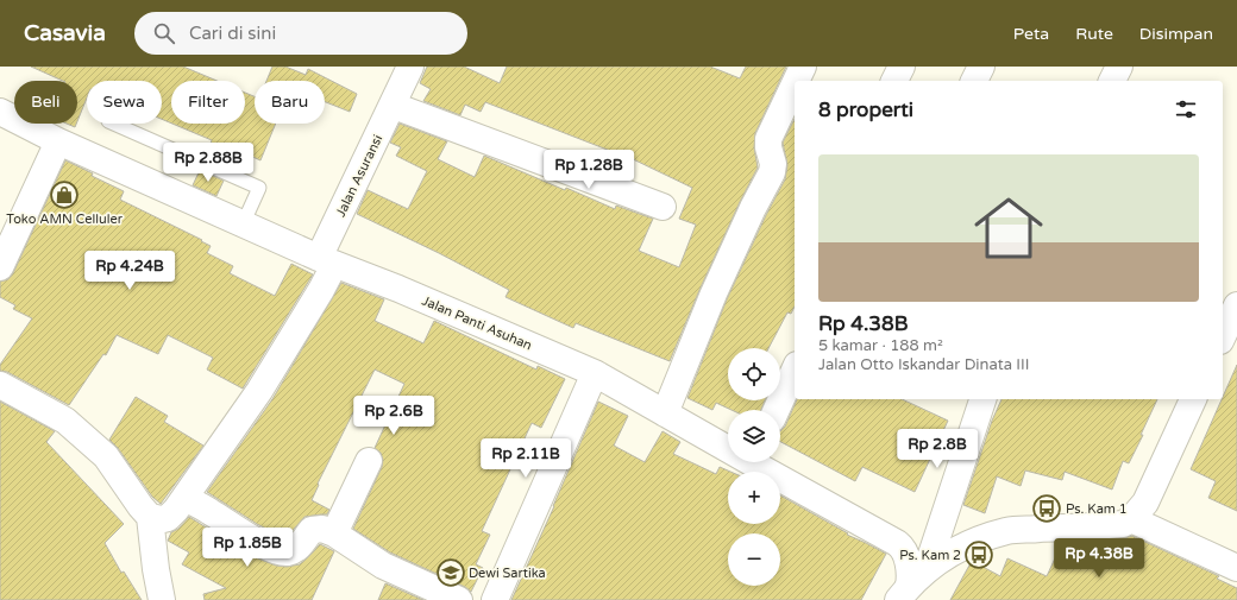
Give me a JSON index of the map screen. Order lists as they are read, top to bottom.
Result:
{
  "streets": {
    "street": ["Jalan Asuransi", "Jalan Panti Asuhan"]
  },
  "crossings": [
    ["Jalan Asuransi", "Jalan Panti Asuhan"]
  ],
  "places": {
    "shop": ["Toko AMN Celluler"],
    "bus stop": ["Ps. Kam 1", "Ps. Kam 2"],
    "school or university": ["Dewi Sartika"]
  },
  "page": {
    "header": "Casavia",
    "search": "Cari di sini",
    "nav": ["Peta", "Rute", "Disimpan"],
    "chip": [
      "Beli",
      "Sewa",
      "Filter",
      "Baru"
    ],
    "heading": "8 properti",
    "list": [
      {
        "name": "Rp 4.38B",
        "note": "5 kamar · 188 m² · Jalan Otto Iskandar Dinata III"
      }
    ],
    "price": [
      "Rp 2.88B",
      "Rp 1.28B",
      "Rp 4.24B",
      "Rp 2.6B",
      "Rp 2.8B",
      "Rp 2.11B",
      "Rp 1.85B",
      "Rp 4.38B"
    ],
    "map_buttons": ["+", "−"]
  }
}
